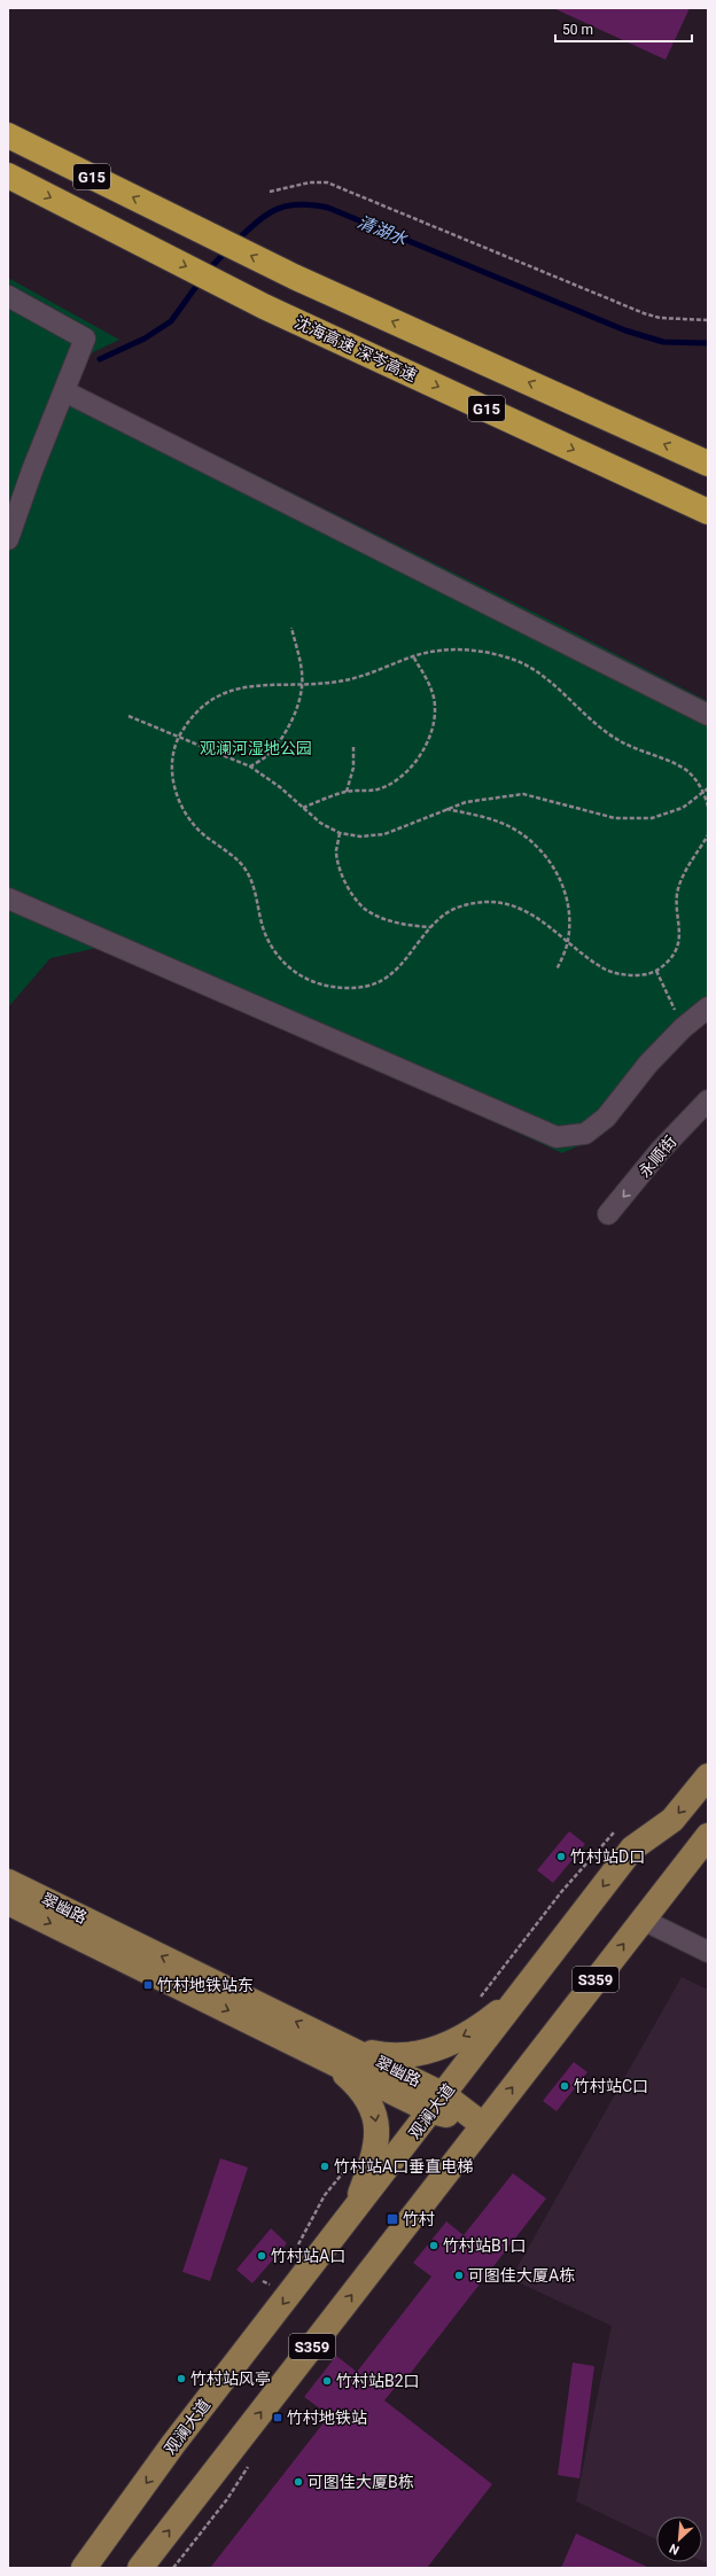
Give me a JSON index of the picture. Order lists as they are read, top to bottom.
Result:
{
  "streets": {
    "highway": ["G15", "沈海高速 深岑高速"],
    "main road": ["翠幽路", "S359", "观澜大道"],
    "street": ["永顺街"]
  },
  "crossings": [
    ["翠幽路", "S359"],
    ["翠幽路", "观澜大道"]
  ],
  "one_way": ["永顺街"],
  "water": ["清湖水"],
  "parks": ["观澜河湿地公园"],
  "places": {
    "other": [
      "竹村站D口",
      "竹村站C口",
      "竹村站A口垂直电梯",
      "竹村站B1口",
      "竹村站A口",
      "可图佳大厦A栋",
      "竹村站风亭",
      "竹村站B2口",
      "可图佳大厦B栋"
    ],
    "transit": ["竹村地铁站东", "竹村", "竹村地铁站"]
  },
  "scale_bar": "50 m",
  "north": "bottom left"
}
